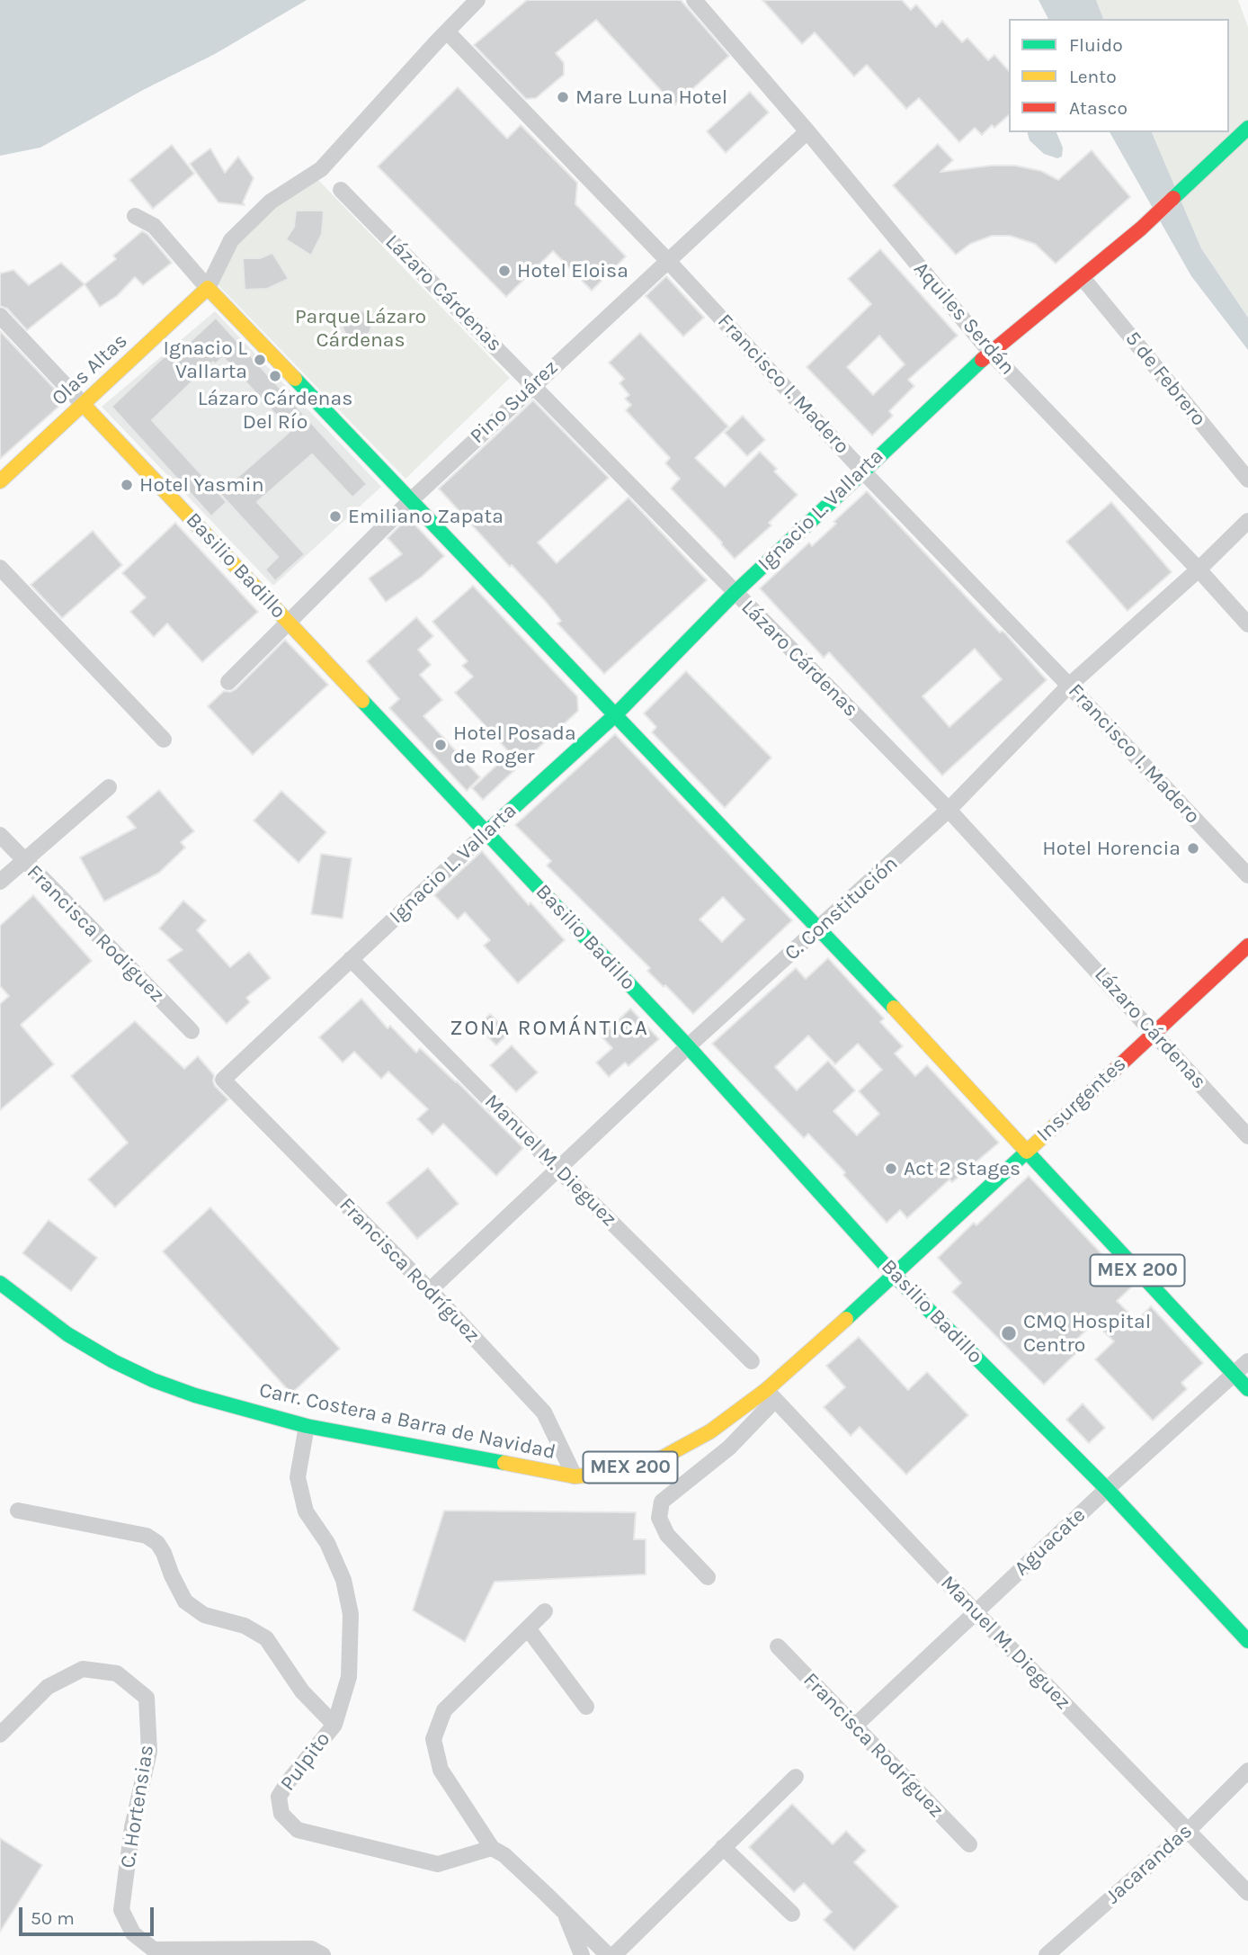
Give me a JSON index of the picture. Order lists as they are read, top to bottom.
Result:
{
  "streets": {
    "main road": [
      "Olas Altas",
      "Ignacio L. Vallarta",
      "Basilio Badillo",
      "Insurgentes",
      "MEX 200",
      "Carr. Costera a Barra de Navidad"
    ],
    "street": [
      "Lázaro Cárdenas",
      "Aquiles Serdán",
      "5 de Febrero",
      "Francisco I. Madero",
      "Pino Suárez",
      "C. Constitución",
      "Francisca Rodiguez",
      "Manuel M. Dieguez",
      "Francisca Rodríguez",
      "Aguacate",
      "Pulpito",
      "C. Hortensias",
      "Jacarandas"
    ]
  },
  "crossings": [
    ["Lázaro Cárdenas", "Pino Suárez"],
    ["Lázaro Cárdenas", "Ignacio L. Vallarta"],
    ["Lázaro Cárdenas", "C. Constitución"],
    ["Lázaro Cárdenas", "Insurgentes"],
    ["Aquiles Serdán", "Pino Suárez"],
    ["Aquiles Serdán", "Ignacio L. Vallarta"],
    ["Aquiles Serdán", "C. Constitución"],
    ["Olas Altas", "Basilio Badillo"],
    ["5 de Febrero", "Ignacio L. Vallarta"],
    ["Francisco I. Madero", "Pino Suárez"],
    ["Francisco I. Madero", "Ignacio L. Vallarta"],
    ["Francisco I. Madero", "C. Constitución"],
    ["Pino Suárez", "Basilio Badillo"],
    ["Ignacio L. Vallarta", "Basilio Badillo"],
    ["Ignacio L. Vallarta", "Manuel M. Dieguez"],
    ["Ignacio L. Vallarta", "Francisca Rodríguez"],
    ["Basilio Badillo", "C. Constitución"],
    ["Basilio Badillo", "Carr. Costera a Barra de Navidad"],
    ["Basilio Badillo", "Aguacate"],
    ["C. Constitución", "Manuel M. Dieguez"],
    ["C. Constitución", "Francisca Rodríguez"],
    ["Insurgentes", "MEX 200"],
    ["Insurgentes", "Carr. Costera a Barra de Navidad"],
    ["Manuel M. Dieguez", "Carr. Costera a Barra de Navidad"],
    ["Manuel M. Dieguez", "Aguacate"],
    ["Manuel M. Dieguez", "Jacarandas"],
    ["Francisca Rodríguez", "Carr. Costera a Barra de Navidad"],
    ["Francisca Rodríguez", "Aguacate"],
    ["MEX 200", "Carr. Costera a Barra de Navidad"],
    ["MEX 200", "Aguacate"],
    ["Carr. Costera a Barra de Navidad", "Pulpito"]
  ],
  "districts": ["ZONA ROMÁNTICA"],
  "parks": ["Parque Lázaro Cárdenas"],
  "places": [
    "Mare Luna Hotel",
    "Hotel Eloisa",
    "Ignacio L Vallarta",
    "Lázaro Cárdenas Del Río",
    "Hotel Yasmin",
    "Emiliano Zapata",
    "Hotel Posada de Roger",
    "Hotel Horencia",
    "Act 2 Stages",
    "CMQ Hospital Centro"
  ],
  "legend": ["Fluido", "Lento", "Atasco"],
  "scale_bar": "50 m"
}
